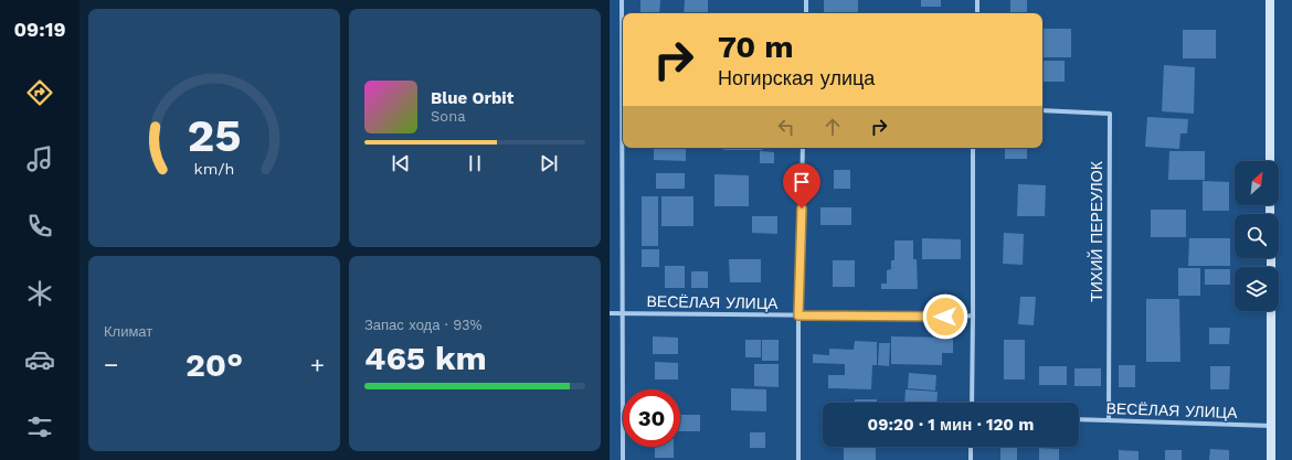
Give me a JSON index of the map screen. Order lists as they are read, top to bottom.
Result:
{
  "streets": {
    "street": ["ТИХИЙ ПЕРЕУЛОК", "ВЕСЁЛАЯ УЛИЦА"]
  },
  "crossings": [
    ["ТИХИЙ ПЕРЕУЛОК", "ВЕСЁЛАЯ УЛИЦА"]
  ],
  "north": "top right",
  "page": {
    "tabs": "09:19",
    "turn": ["70 m", "Ногирская улица"],
    "song": ["Blue Orbit", "Sona"],
    "tile": [
      "Климат",
      ["Запас хода · 93%", "465 km"]
    ],
    "heat": ["−", "20°", "+"],
    "limit": "30",
    "trip": "09:20 · 1 мин · 120 m",
    "gauge": ["25", "km/h"]
  }
}
